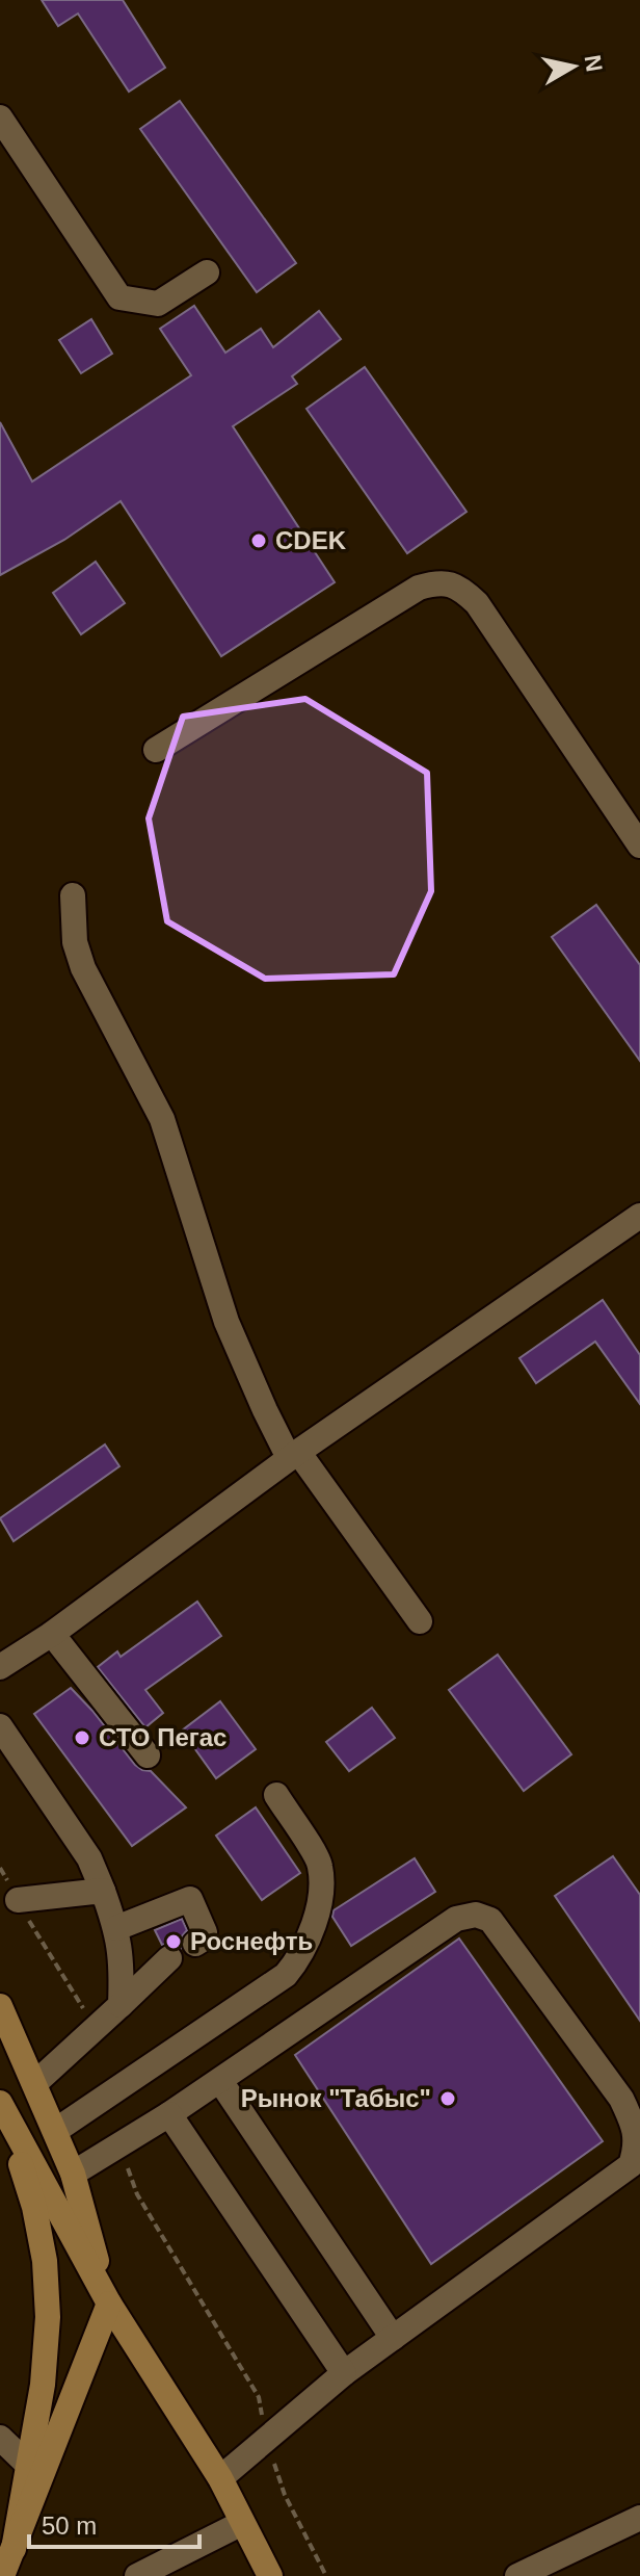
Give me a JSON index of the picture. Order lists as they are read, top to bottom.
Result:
{
  "places": [
    "CDEK",
    "СТО Пегас",
    "Роснефть",
    "Рынок \"Табыс\""
  ],
  "scale_bar": "50 m",
  "north": "right"
}
